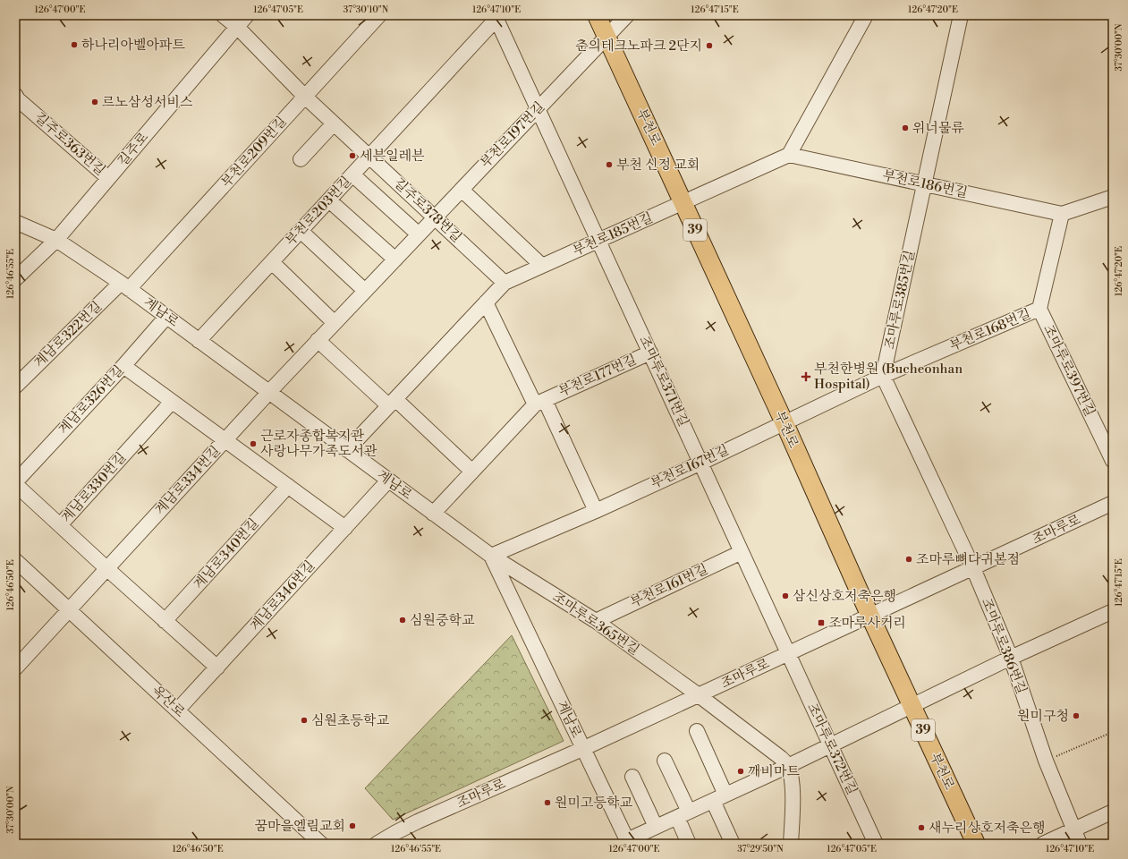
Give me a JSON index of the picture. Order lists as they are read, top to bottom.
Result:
{
  "streets": {
    "main road": ["부천로", "39"],
    "street": [
      "부천로197번길",
      "길주로363번길",
      "길주로",
      "부천로209번길",
      "부천로186번길",
      "길주로378번길",
      "부천로203번길",
      "부천로185번길",
      "조마루로385번길",
      "계남로",
      "부천로168번길",
      "계남로322번길",
      "조마루로397번길",
      "부천로177번길",
      "조마루로371번길",
      "계남로326번길",
      "부천로167번길",
      "계남로334번길",
      "계남로330번길",
      "조마루로",
      "계남로340번길",
      "부천로161번길",
      "계남로346번길",
      "조마루로365번길",
      "조마루로386번길",
      "옥산로",
      "조마루로372번길"
    ]
  },
  "crossings": [
    ["부천로", "부천로197번길"],
    ["부천로", "부천로185번길"],
    ["부천로", "부천로168번길"],
    ["부천로", "부천로167번길"],
    ["부천로", "조마루로"],
    ["부천로197번길", "길주로378번길"],
    ["부천로197번길", "계남로"],
    ["부천로197번길", "조마루로371번길"],
    ["부천로197번길", "계남로334번길"],
    ["길주로363번길", "길주로"],
    ["길주로", "길주로378번길"],
    ["길주로", "계남로"],
    ["부천로209번길", "길주로378번길"],
    ["부천로209번길", "계남로"],
    ["부천로209번길", "계남로322번길"],
    ["부천로186번길", "조마루로385번길"],
    ["부천로186번길", "조마루로397번길"],
    ["길주로378번길", "부천로203번길"],
    ["길주로378번길", "부천로185번길"],
    ["부천로203번길", "계남로"],
    ["부천로203번길", "조마루로371번길"],
    ["부천로185번길", "계남로"],
    ["부천로185번길", "조마루로371번길"],
    ["조마루로385번길", "부천로168번길"],
    ["계남로", "계남로322번길"],
    ["계남로", "부천로177번길"],
    ["계남로", "계남로326번길"],
    ["계남로", "부천로167번길"],
    ["계남로", "계남로334번길"],
    ["계남로", "조마루로"],
    ["계남로", "계남로346번길"],
    ["계남로", "조마루로365번길"],
    ["부천로168번길", "조마루로397번길"],
    ["부천로168번길", "부천로167번길"],
    ["부천로177번길", "조마루로371번길"],
    ["부천로177번길", "부천로167번길"],
    ["조마루로371번길", "부천로167번길"],
    ["조마루로371번길", "조마루로"],
    ["조마루로371번길", "부천로161번길"],
    ["조마루로371번길", "조마루로372번길"],
    ["부천로167번길", "조마루로365번길"],
    ["계남로334번길", "옥산로"],
    ["조마루로", "조마루로365번길"],
    ["조마루로", "조마루로386번길"],
    ["조마루로", "조마루로372번길"],
    ["부천로161번길", "조마루로365번길"],
    ["계남로346번길", "옥산로"]
  ],
  "places": {
    "other": [
      "하나리아벨아파트",
      "춘의테크노파크 2단지",
      "르노삼성서비스",
      "위너물류",
      "세븐일레븐",
      "부천 신정 교회",
      "근로자종합복지관 사랑나무가족도서관",
      "조마루뼈다귀본점",
      "삼신상호저축은행",
      "심원중학교",
      "원미구청",
      "심원초등학교",
      "깨비마트",
      "원미고등학교",
      "꿈마을엘림교회",
      "새누리상호저축은행"
    ],
    "health": ["부천한병원 (Bucheonhan Hospital)"],
    "transit": ["조마루사거리"]
  },
  "coordinates": [
    "126°47'00\"E",
    "126°47'05\"E",
    "37°30'10\"N",
    "126°47'10\"E",
    "126°47'15\"E",
    "126°47'20\"E",
    "37°30'00\"N",
    "126°46'55\"E",
    "126°46'50\"E",
    "37°29'50\"N"
  ]
}
